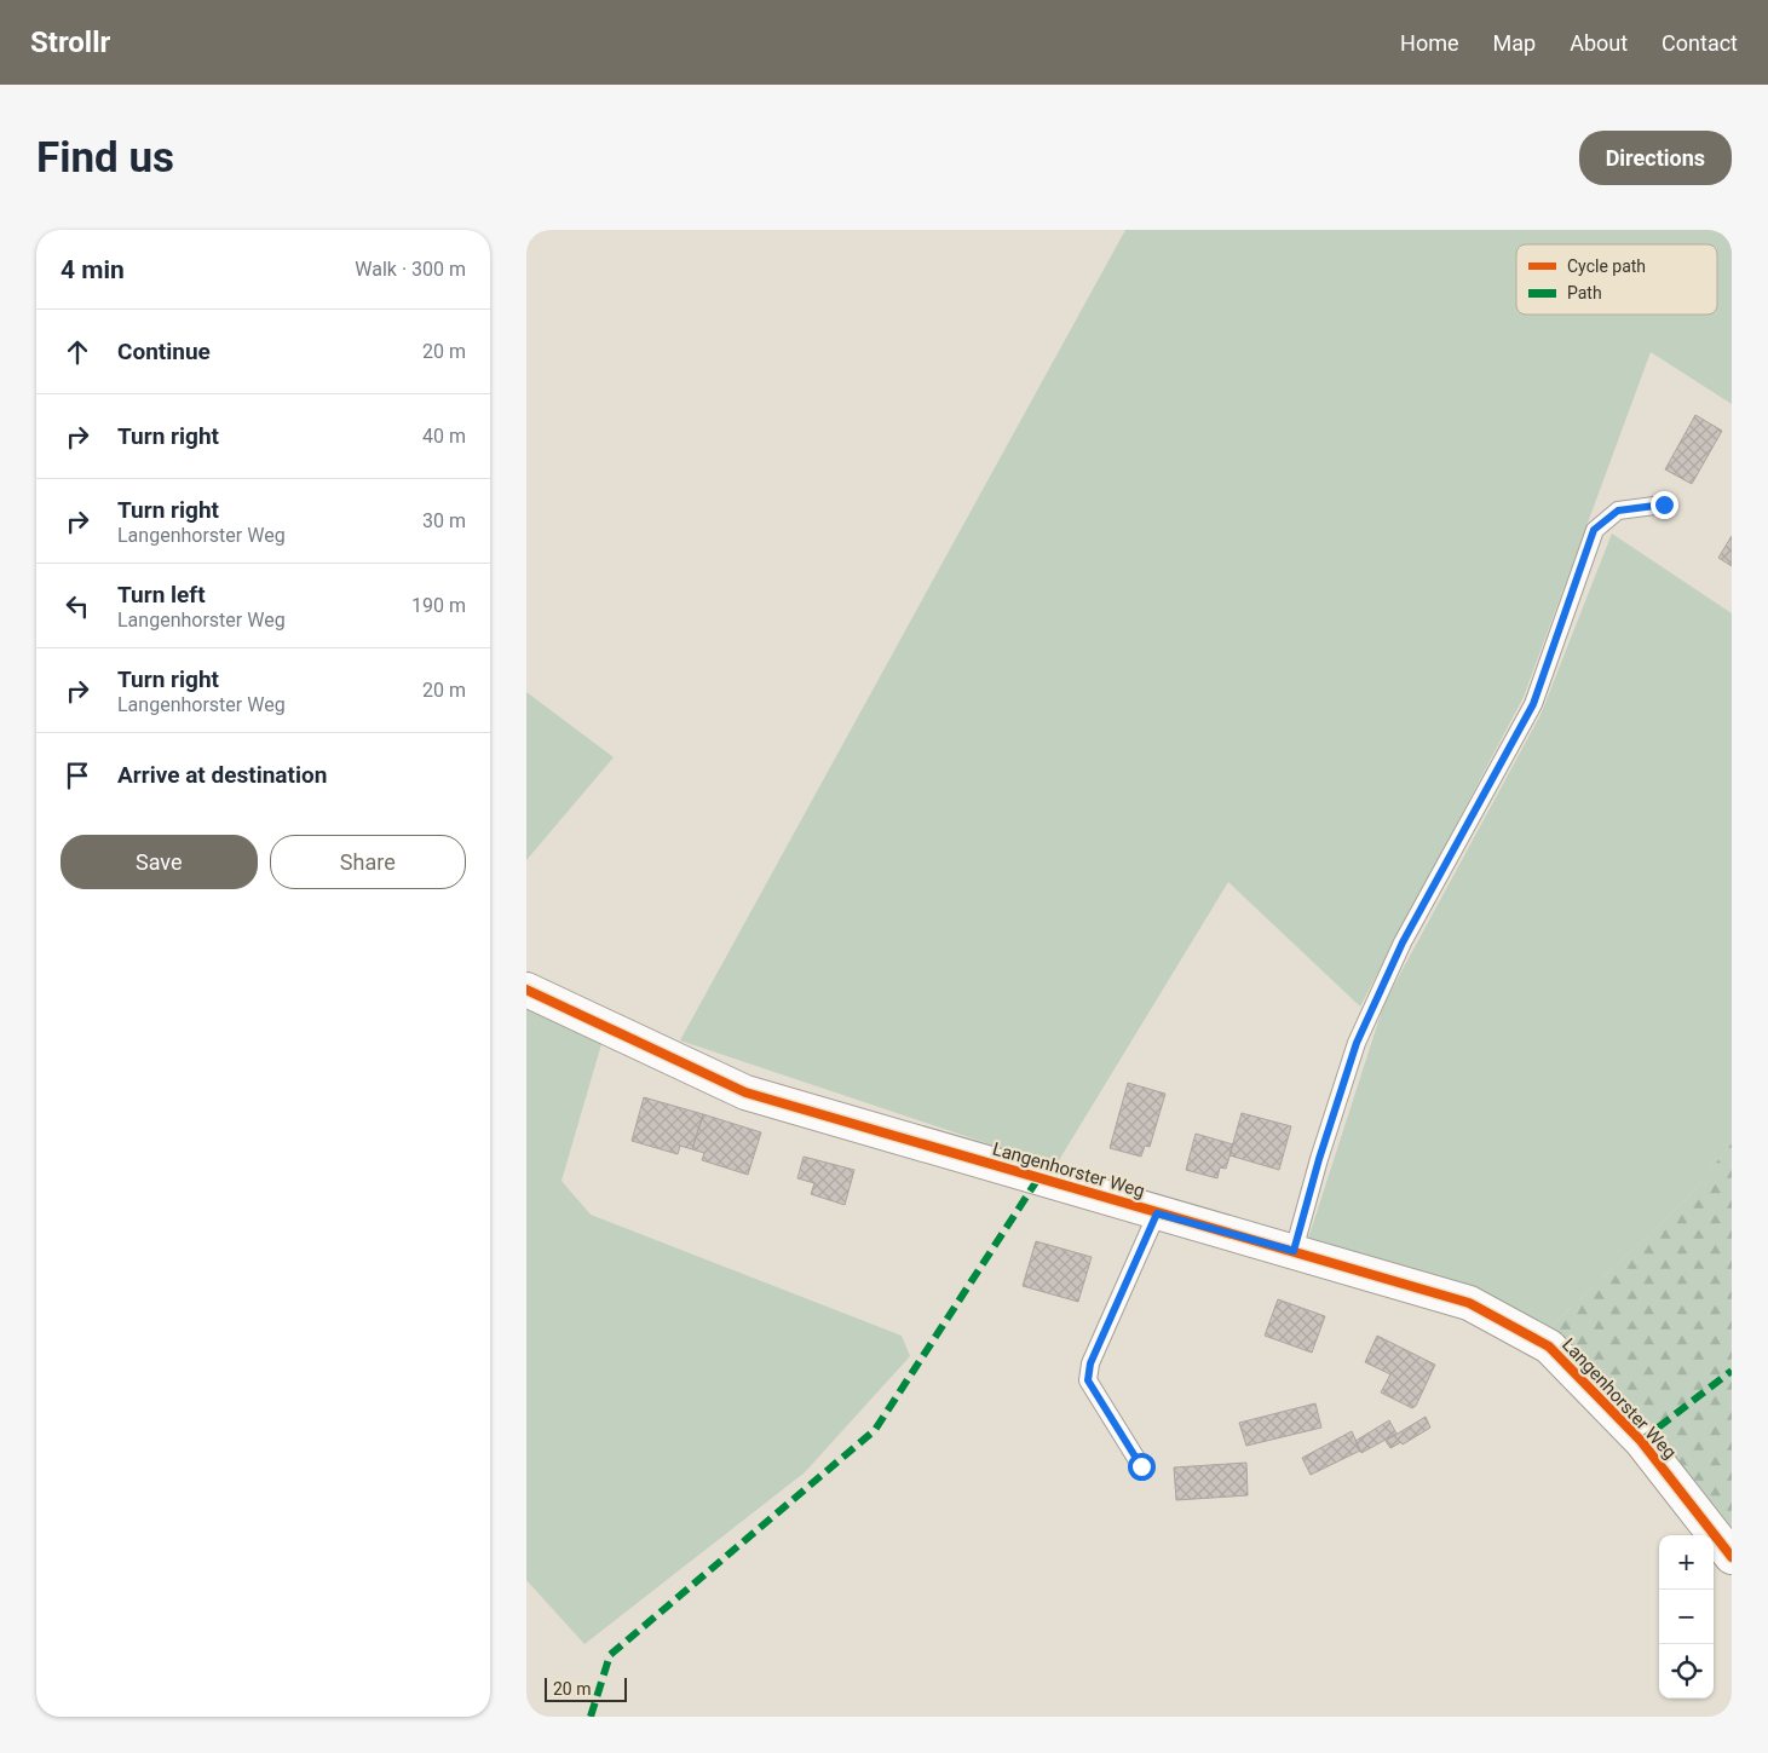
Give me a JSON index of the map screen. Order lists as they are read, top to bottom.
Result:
{
  "streets": {
    "street": ["Langenhorster Weg"]
  },
  "legend": ["Cycle path", "Path"],
  "scale_bar": "20 m",
  "page": {
    "header": "Strollr",
    "nav": [
      "Home",
      "Map",
      "About",
      "Contact"
    ],
    "buttons": [
      "Directions",
      ["Save", "Share"]
    ],
    "title": "Find us",
    "heading": ["4 min", "Walk · 300 m"],
    "list": [
      ["Continue", "20 m"],
      ["Turn right", "40 m"],
      ["Turn right", "Langenhorster Weg", "30 m"],
      ["Turn left", "Langenhorster Weg", "190 m"],
      ["Turn right", "Langenhorster Weg", "20 m"],
      "Arrive at destination"
    ],
    "map_buttons": ["+", "−"],
    "scale": "20 m"
  }
}
